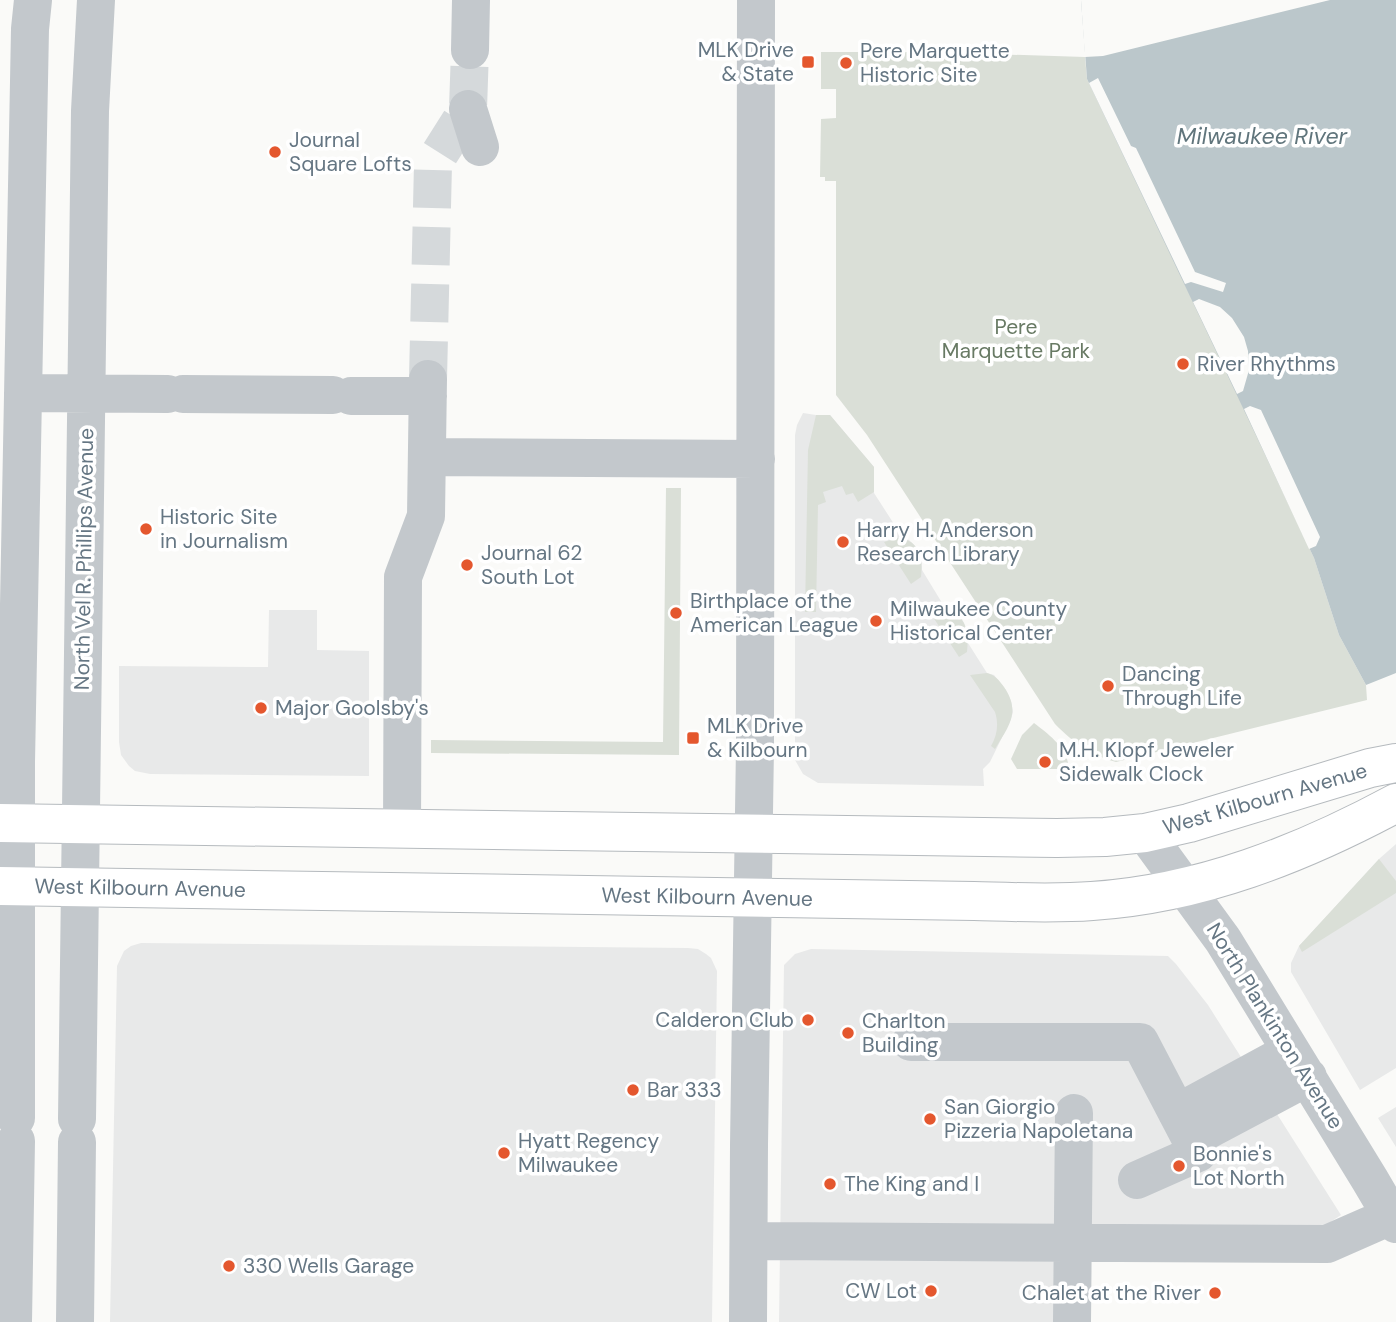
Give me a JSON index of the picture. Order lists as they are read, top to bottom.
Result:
{
  "streets": {
    "main road": ["West Kilbourn Avenue"],
    "street": ["North Vel R. Phillips Avenue", "North Plankinton Avenue"]
  },
  "crossings": [
    ["North Vel R. Phillips Avenue", "West Kilbourn Avenue"],
    ["West Kilbourn Avenue", "North Plankinton Avenue"]
  ],
  "water": ["Milwaukee River"],
  "parks": ["Pere Marquette Park"],
  "places": {
    "transit": ["MLK Drive & State", "MLK Drive & Kilbourn"],
    "other": [
      "Pere Marquette Historic Site",
      "Journal Square Lofts",
      "River Rhythms",
      "Historic Site in Journalism",
      "Harry H. Anderson Research Library",
      "Journal 62 South Lot",
      "Birthplace of the American League",
      "Milwaukee County Historical Center",
      "Dancing Through Life",
      "Major Goolsby's",
      "M.H. Klopf Jeweler Sidewalk Clock",
      "Calderon Club",
      "Charlton Building",
      "Bar 333",
      "San Giorgio Pizzeria Napoletana",
      "Hyatt Regency Milwaukee",
      "Bonnie's Lot North",
      "The King and I",
      "330 Wells Garage",
      "CW Lot",
      "Chalet at the River"
    ]
  }
}
